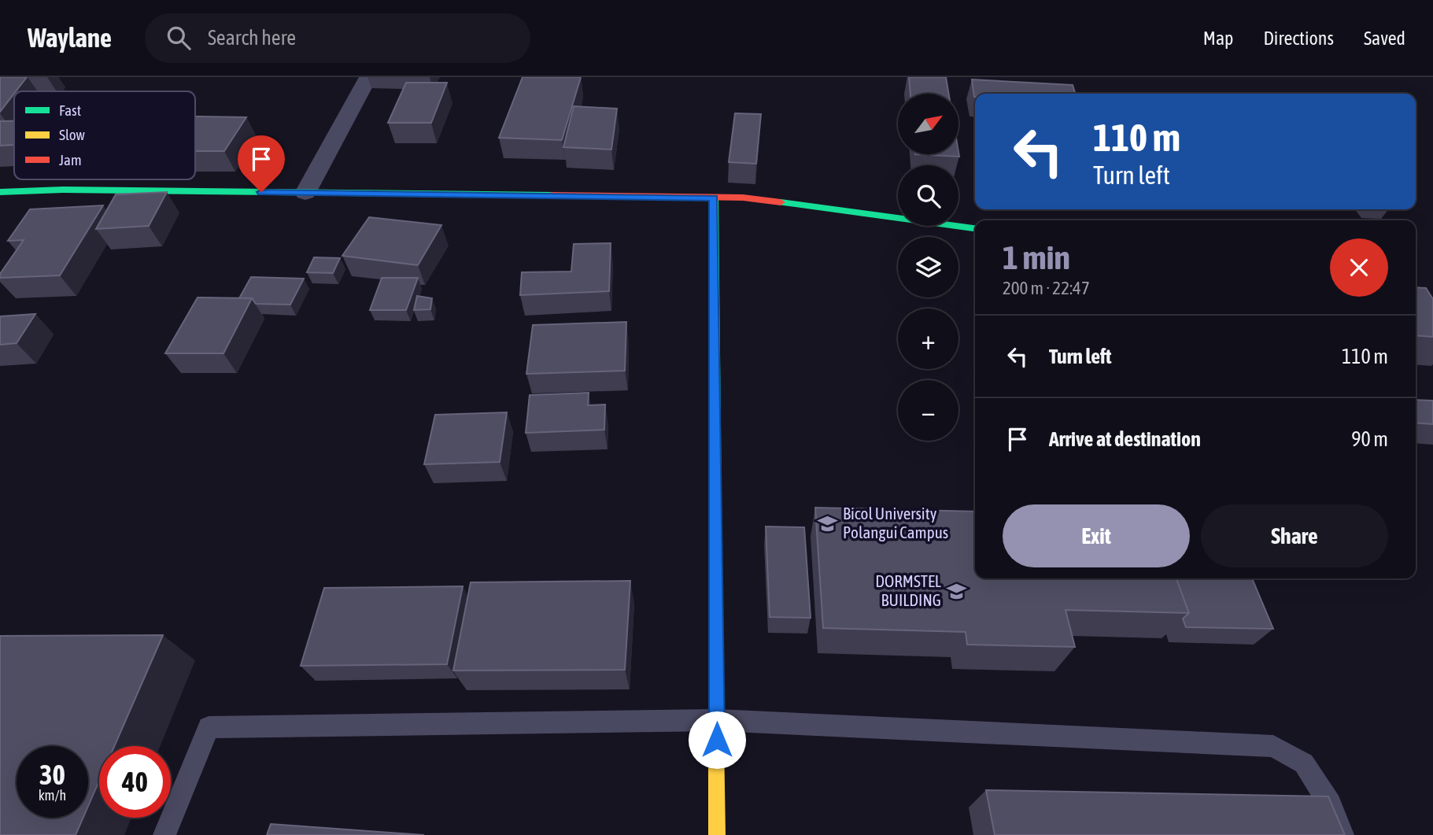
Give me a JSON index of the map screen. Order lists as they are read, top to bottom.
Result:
{
  "places": {
    "school or university": ["Bicol University Polangui Campus", "DORMSTEL BUILDING"]
  },
  "legend": ["Fast", "Slow", "Jam"],
  "north": "top right",
  "page": {
    "header": "Waylane",
    "search": "Search here",
    "nav": ["Map", "Directions", "Saved"],
    "map_buttons": ["+", "−"],
    "turn": ["110 m", "Turn left"],
    "heading": ["1 min", "200 m · 22:47"],
    "list": [
      {
        "name": "Turn left",
        "value": "110 m"
      },
      {
        "name": "Arrive at destination",
        "value": "90 m"
      }
    ],
    "buttons": ["Exit", "Share"],
    "speed": "30 km/h",
    "limit": "40"
  }
}
